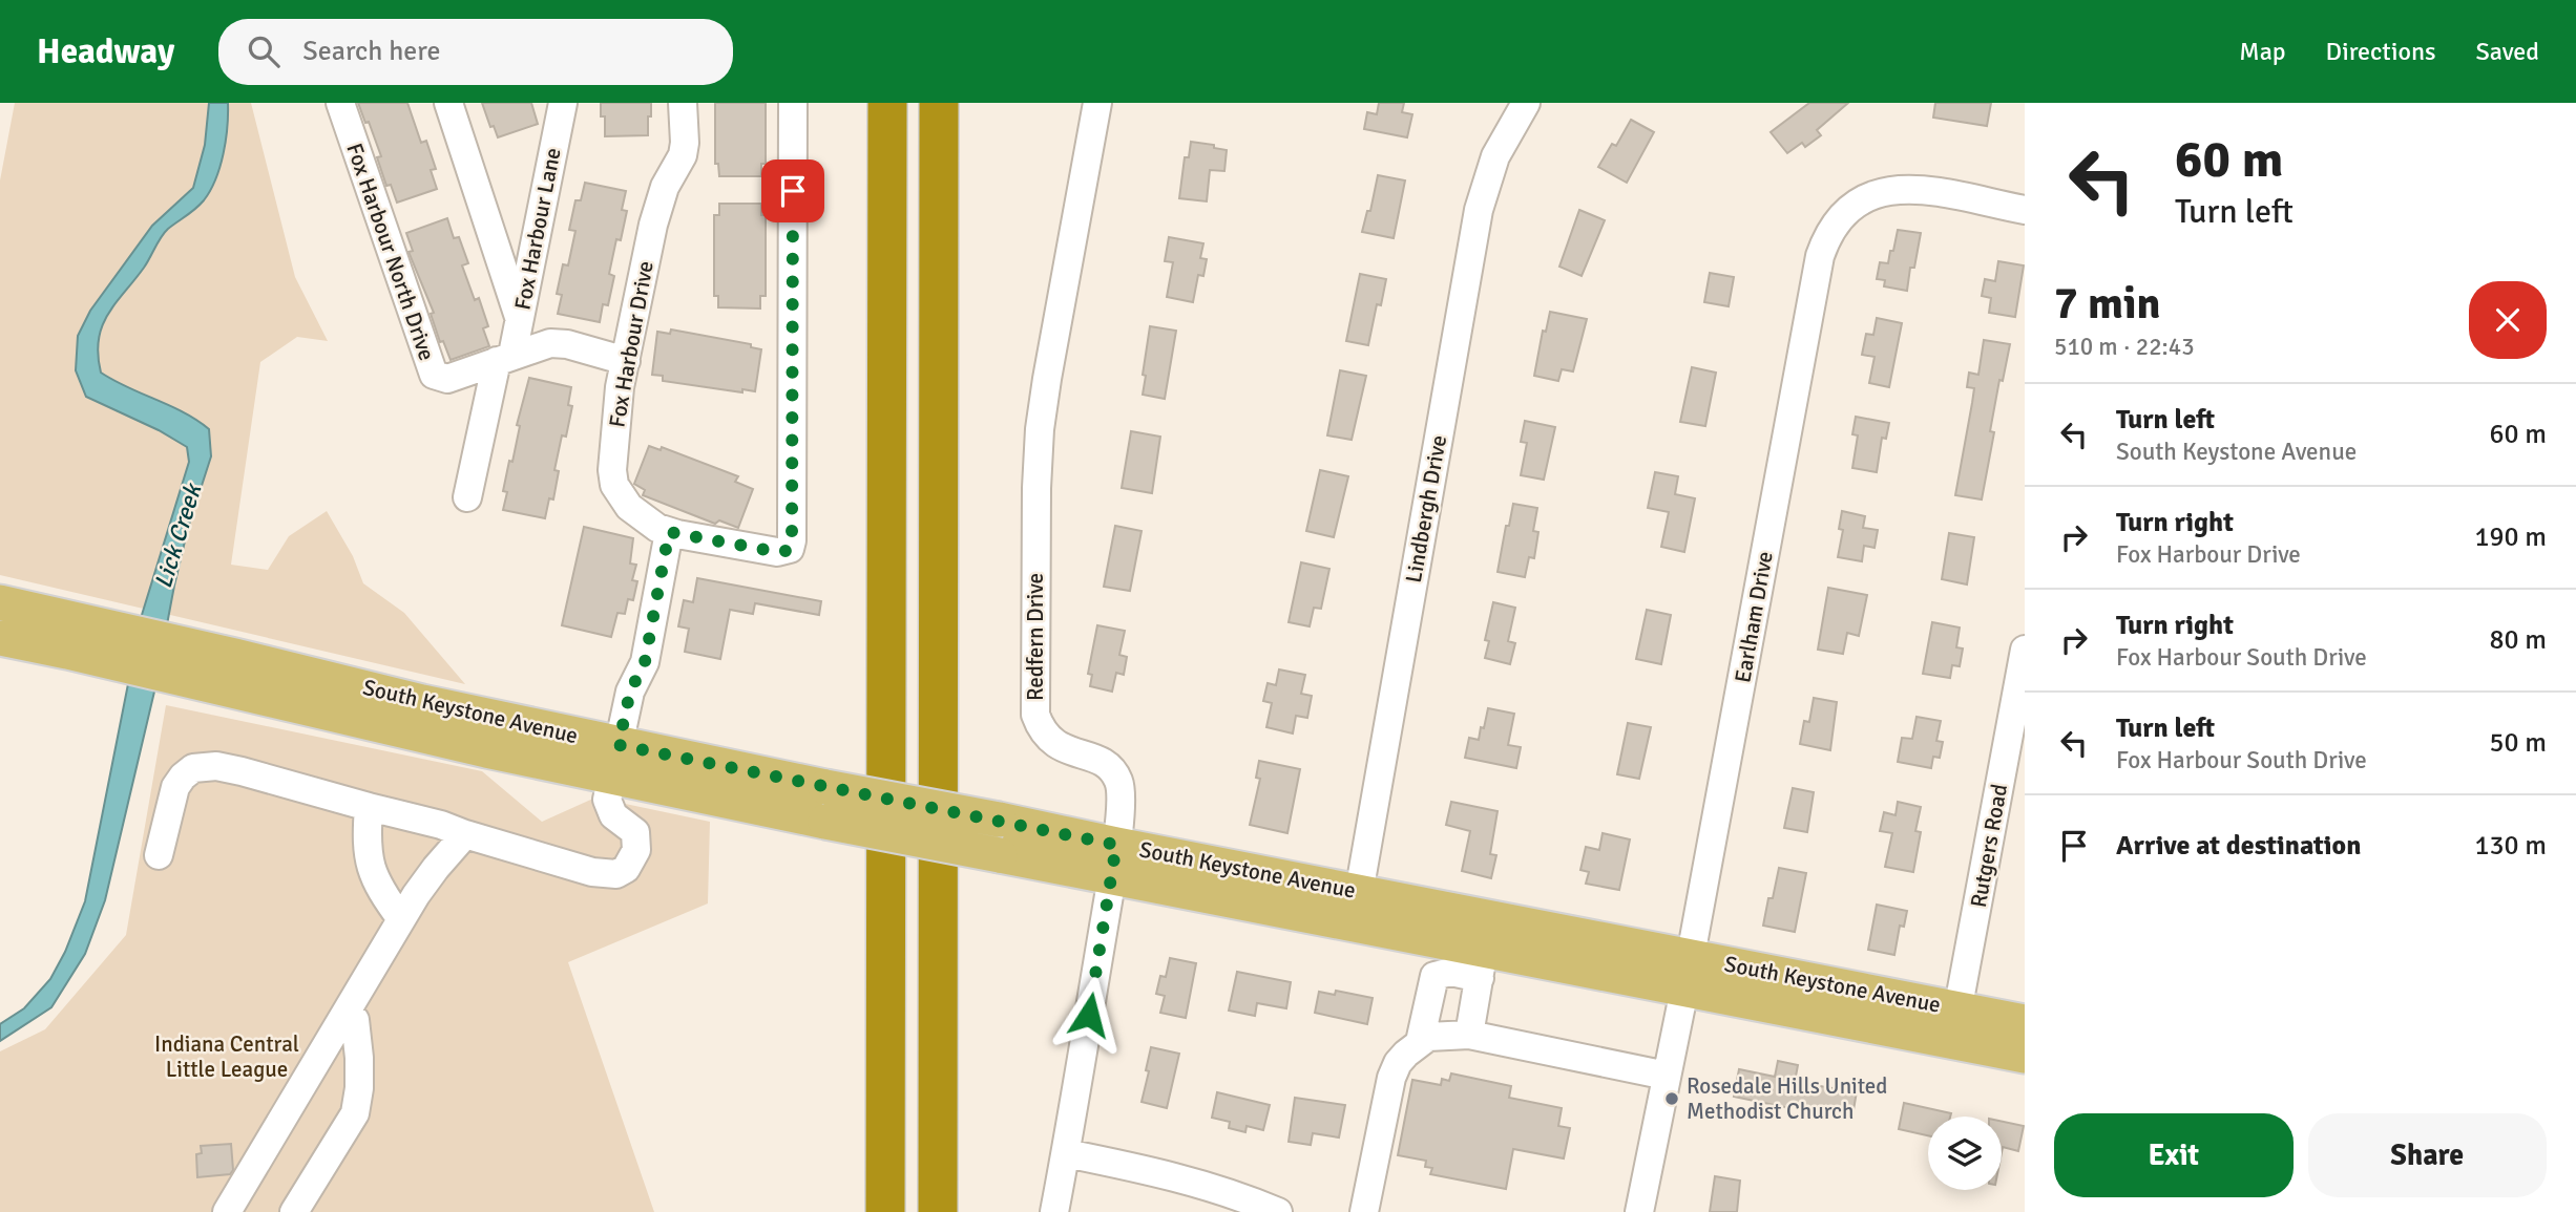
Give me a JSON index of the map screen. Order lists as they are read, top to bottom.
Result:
{
  "streets": {
    "main road": ["South Keystone Avenue"],
    "street": [
      "Fox Harbour Lane",
      "Fox Harbour North Drive",
      "Fox Harbour Drive",
      "Lindbergh Drive",
      "Earlham Drive",
      "Redfern Drive",
      "Rutgers Road"
    ]
  },
  "crossings": [
    ["Fox Harbour Lane", "Fox Harbour North Drive"],
    ["Fox Harbour North Drive", "Fox Harbour Drive"],
    ["Lindbergh Drive", "South Keystone Avenue"],
    ["Earlham Drive", "South Keystone Avenue"],
    ["Redfern Drive", "South Keystone Avenue"],
    ["South Keystone Avenue", "Rutgers Road"]
  ],
  "water": ["Lick Creek"],
  "parks": ["Indiana Central Little League"],
  "places": ["Rosedale Hills United Methodist Church"],
  "page": {
    "header": "Headway",
    "search": "Search here",
    "nav": ["Map", "Directions", "Saved"],
    "turn": ["60 m", "Turn left"],
    "heading": ["7 min", "510 m · 22:43"],
    "list": [
      {
        "name": "Turn left",
        "note": "South Keystone Avenue",
        "value": "60 m"
      },
      {
        "name": "Turn right",
        "note": "Fox Harbour Drive",
        "value": "190 m"
      },
      {
        "name": "Turn right",
        "note": "Fox Harbour South Drive",
        "value": "80 m"
      },
      {
        "name": "Turn left",
        "note": "Fox Harbour South Drive",
        "value": "50 m"
      },
      {
        "name": "Arrive at destination",
        "value": "130 m"
      }
    ],
    "buttons": ["Exit", "Share"]
  }
}
